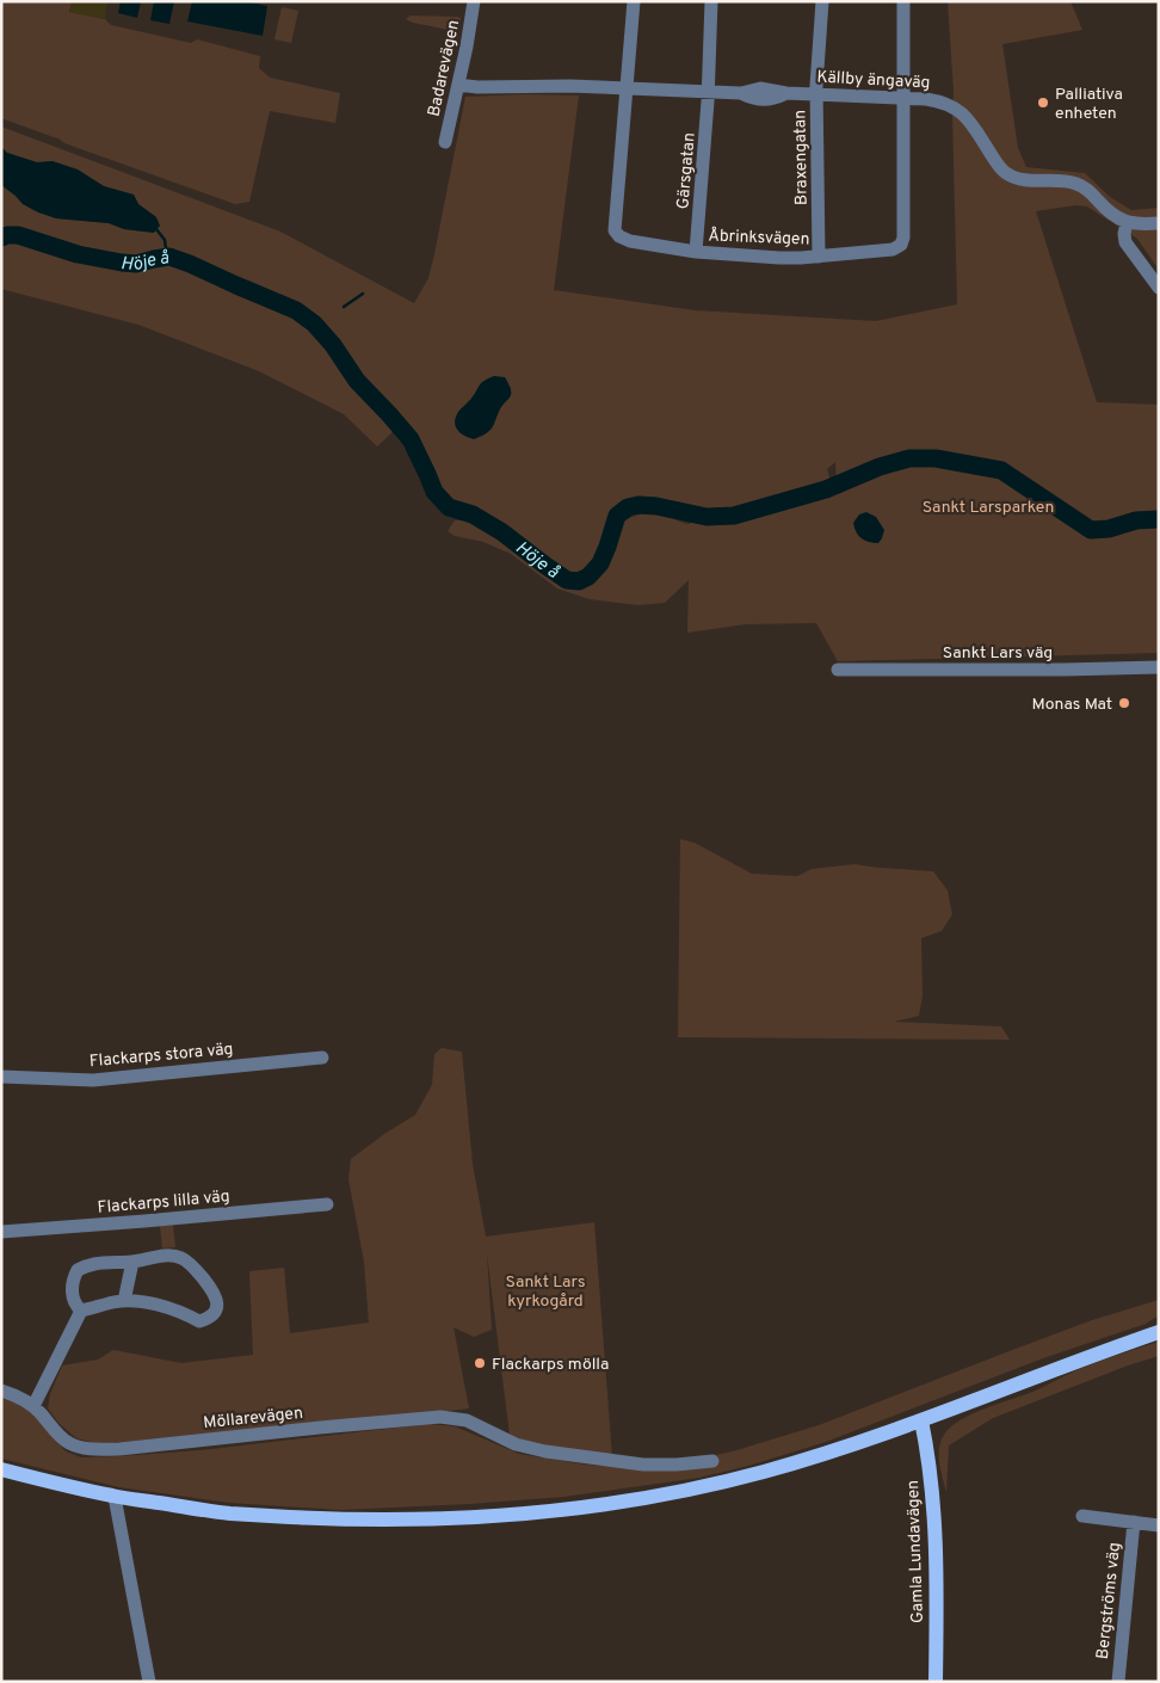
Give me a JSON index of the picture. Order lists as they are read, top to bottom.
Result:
{
  "streets": {
    "main road": ["Gamla Lundavägen"],
    "street": [
      "Badarevägen",
      "Källby ängaväg",
      "Braxengatan",
      "Gärsgatan",
      "Åbrinksvägen",
      "Sankt Lars väg",
      "Flackarps stora väg",
      "Flackarps lilla väg",
      "Möllarevägen",
      "Bergströms väg"
    ]
  },
  "crossings": [
    ["Badarevägen", "Källby ängaväg"],
    ["Källby ängaväg", "Braxengatan"],
    ["Källby ängaväg", "Gärsgatan"],
    ["Källby ängaväg", "Åbrinksvägen"],
    ["Braxengatan", "Åbrinksvägen"],
    ["Gärsgatan", "Åbrinksvägen"]
  ],
  "water": ["Höje å"],
  "parks": ["Sankt Larsparken", "Sankt Lars kyrkogård"],
  "places": ["Palliativa enheten", "Monas Mat", "Flackarps mölla"]
}
